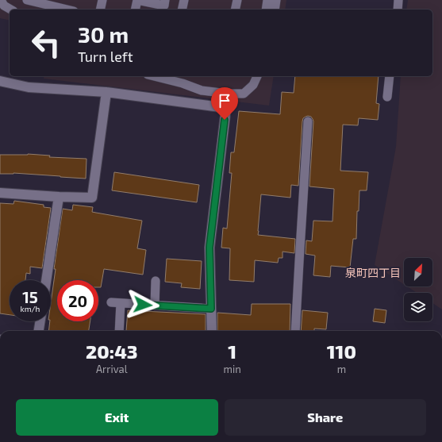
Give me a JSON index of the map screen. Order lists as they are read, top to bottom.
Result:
{
  "districts": ["泉町四丁目"],
  "north": "top right",
  "page": {
    "turn": ["30 m", "Turn left"],
    "speed": "15 km/h",
    "limit": "20",
    "eta": [
      "20:43",
      "Arrival",
      "1",
      "min",
      "110",
      "m"
    ],
    "buttons": ["Exit", "Share"]
  }
}
